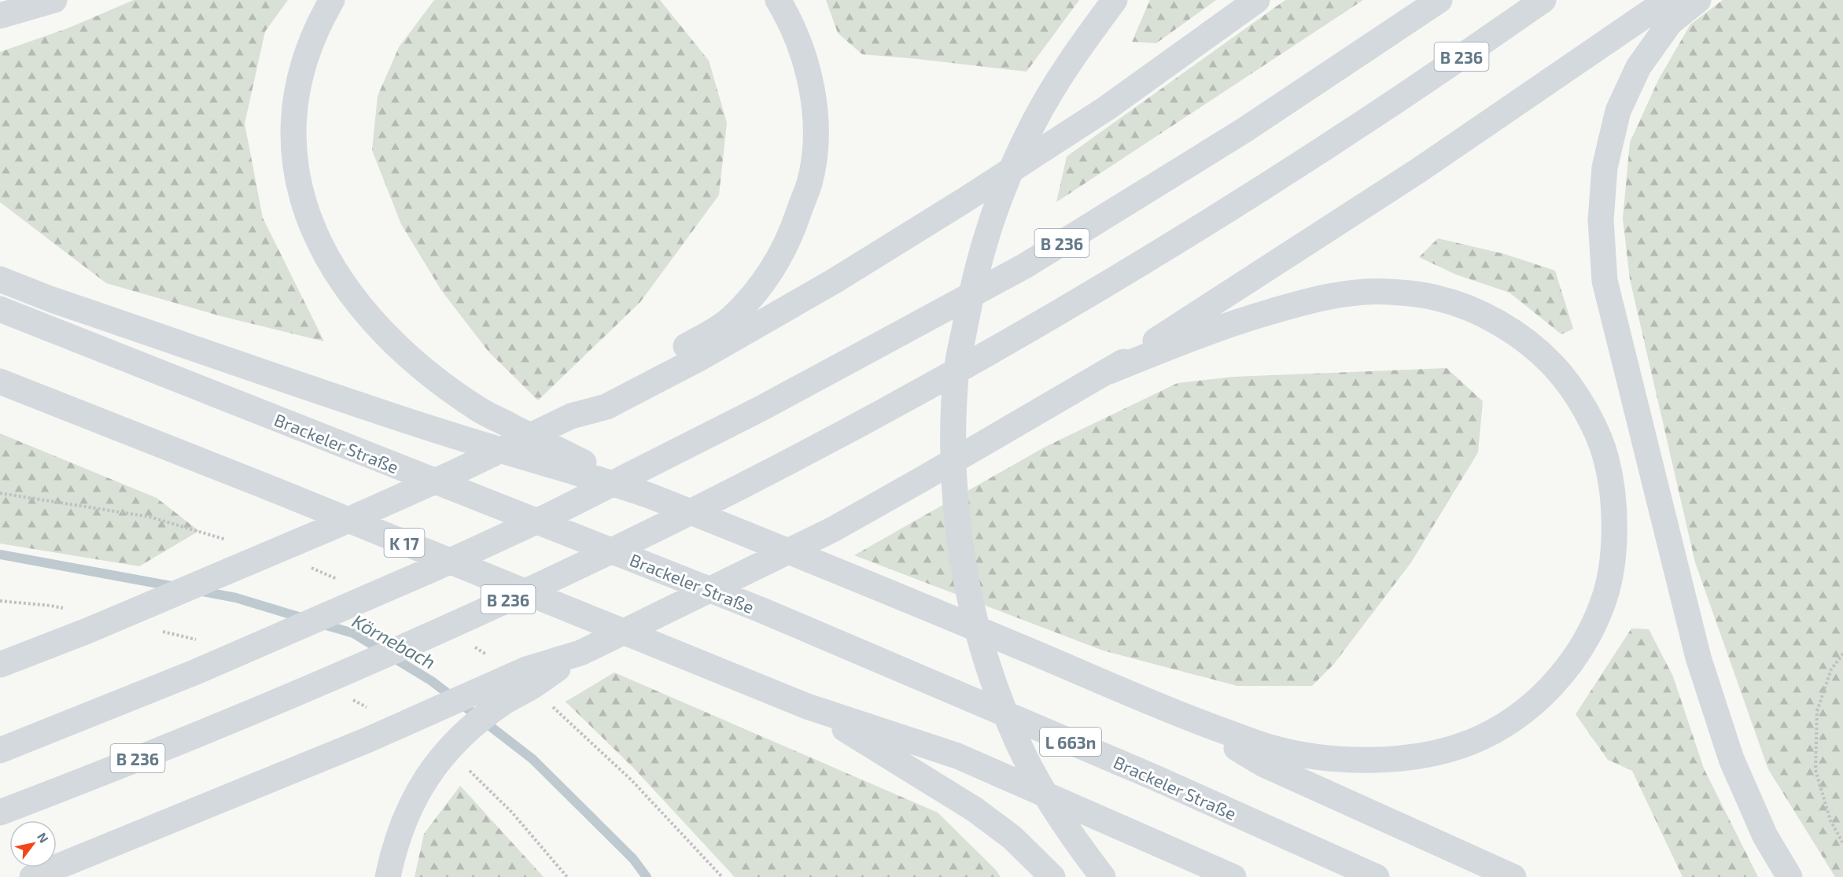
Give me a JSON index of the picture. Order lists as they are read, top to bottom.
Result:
{
  "streets": {
    "highway": [
      "B 236",
      "Brackeler Straße",
      "K 17",
      "L 663n"
    ]
  },
  "water": ["Körnebach"],
  "north": "top right"
}
